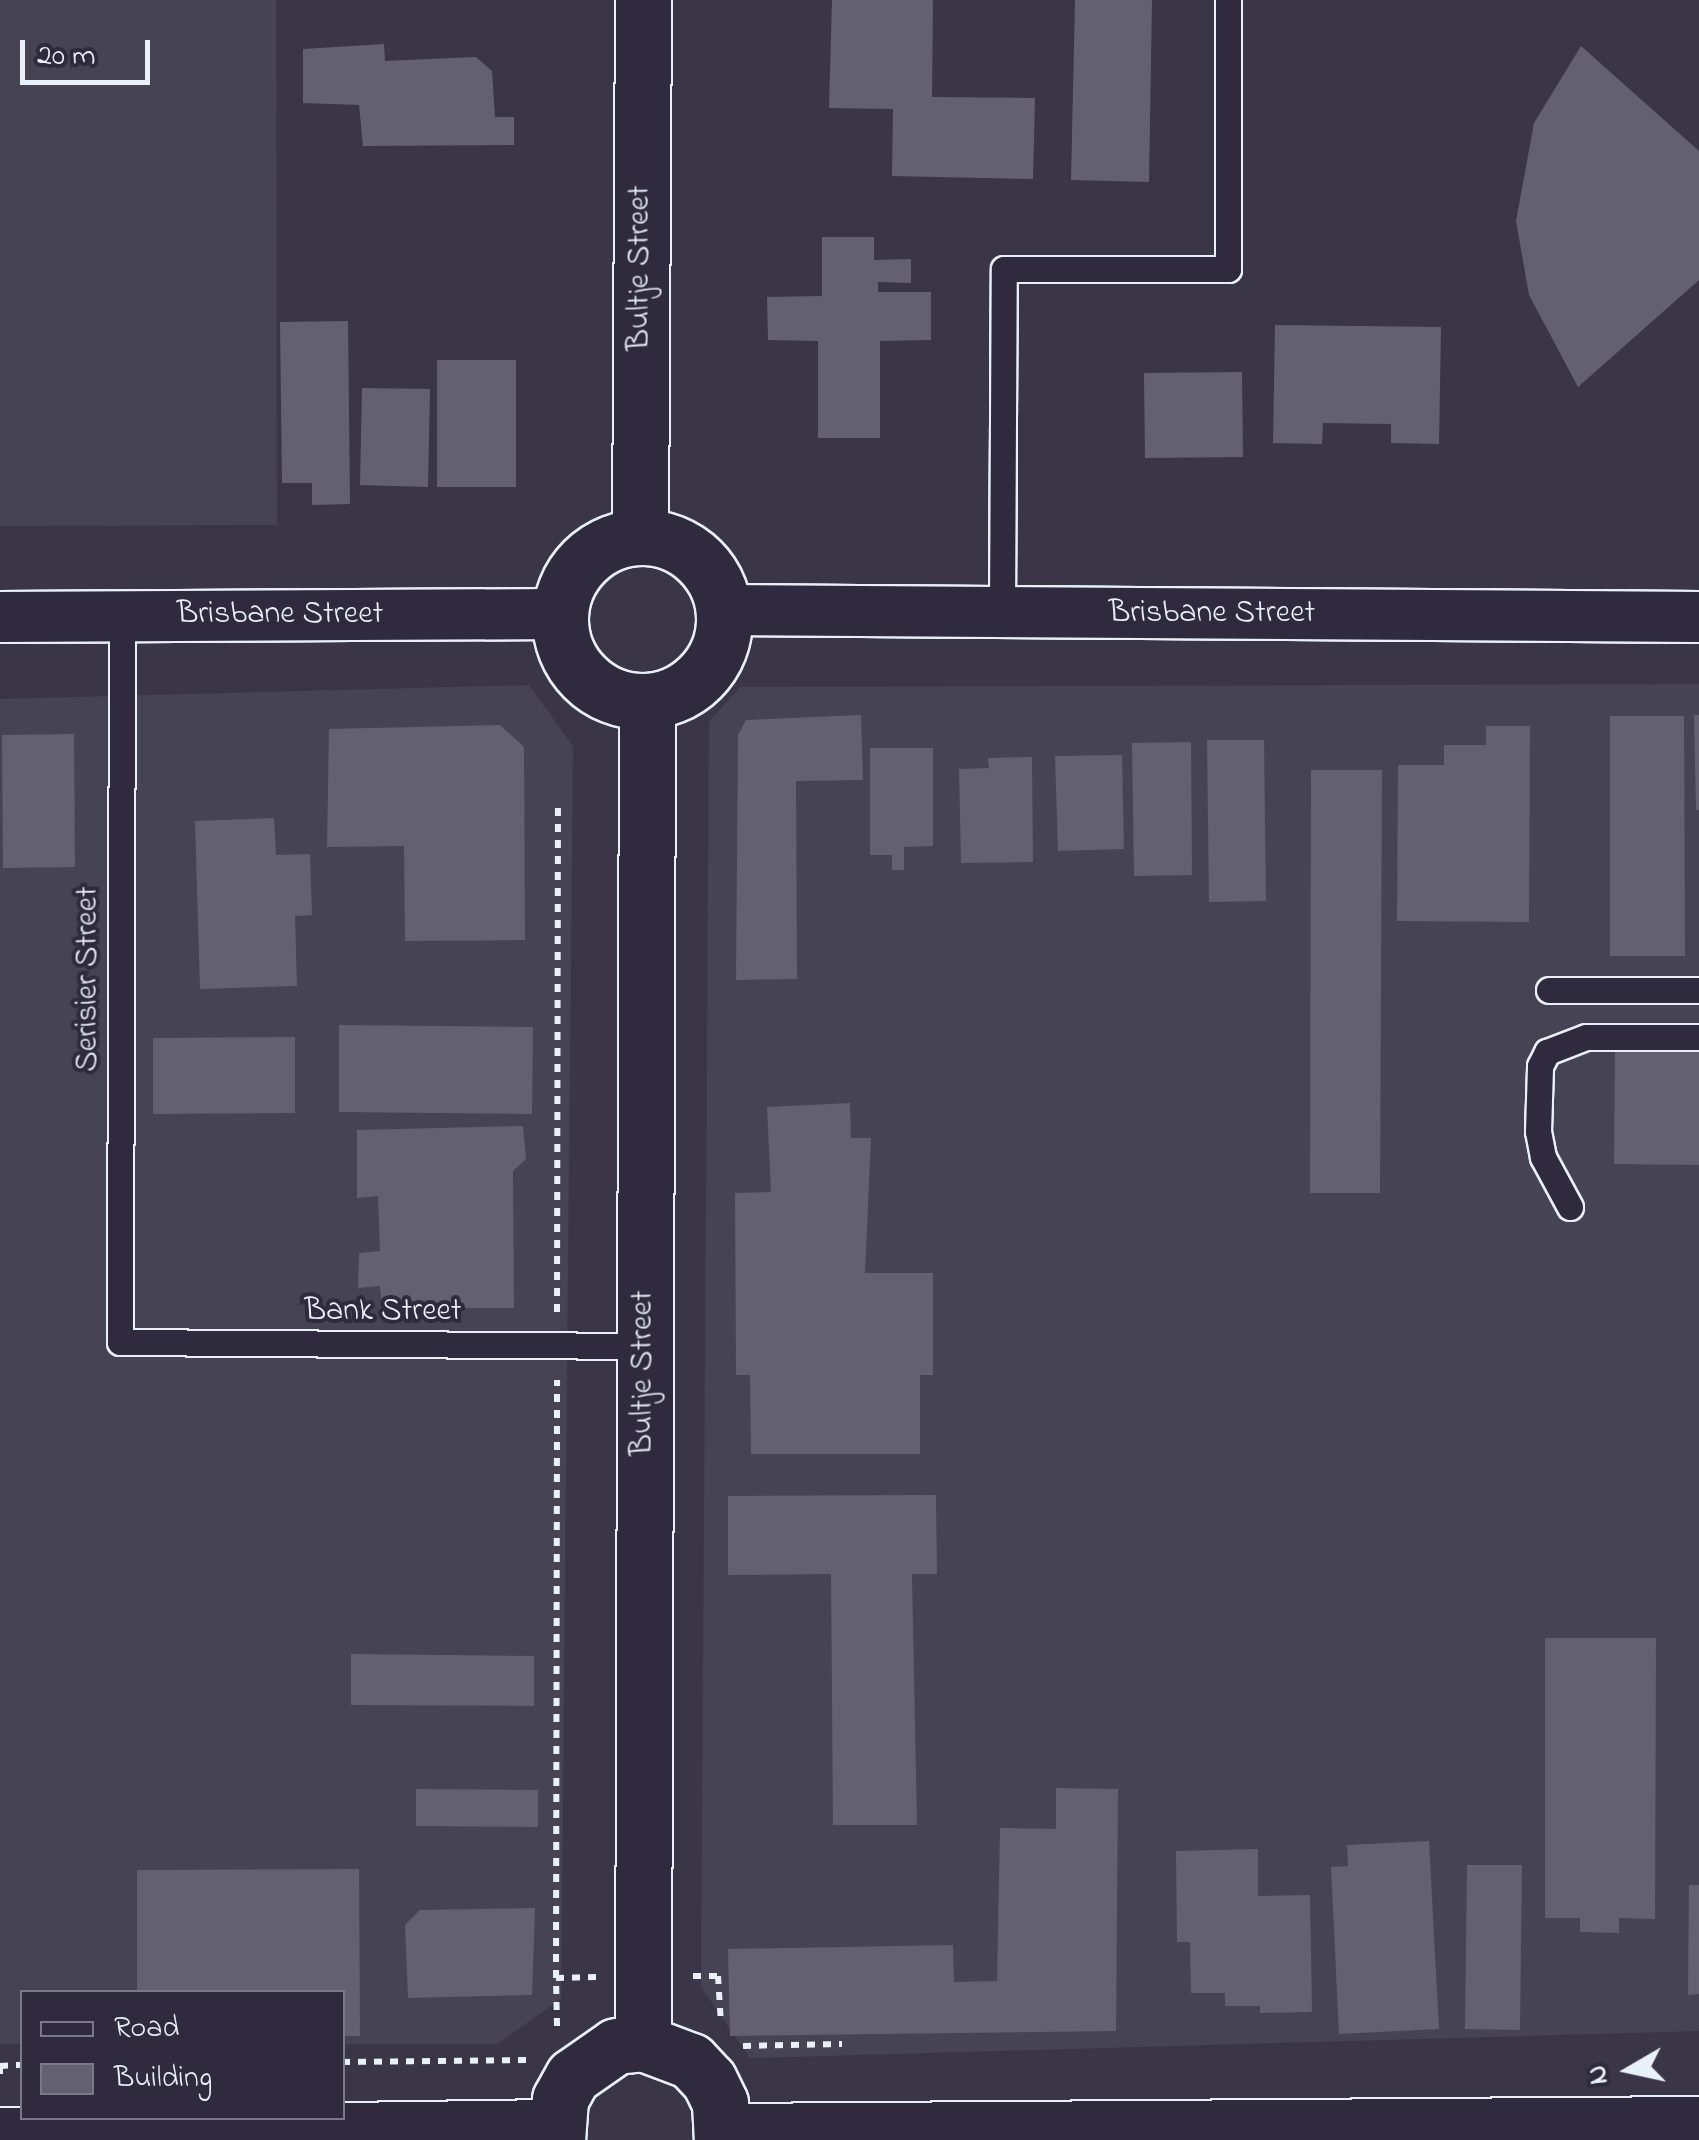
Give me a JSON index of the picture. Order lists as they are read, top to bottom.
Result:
{
  "streets": {
    "street": ["Bultje Street", "Brisbane Street"],
    "lane": ["Serisier Street", "Bank Street"]
  },
  "crossings": [
    ["Bultje Street", "Brisbane Street"],
    ["Bultje Street", "Bank Street"],
    ["Brisbane Street", "Serisier Street"],
    ["Serisier Street", "Bank Street"]
  ],
  "legend": ["Road", "Building"],
  "scale_bar": "20 m",
  "north": "left"
}
